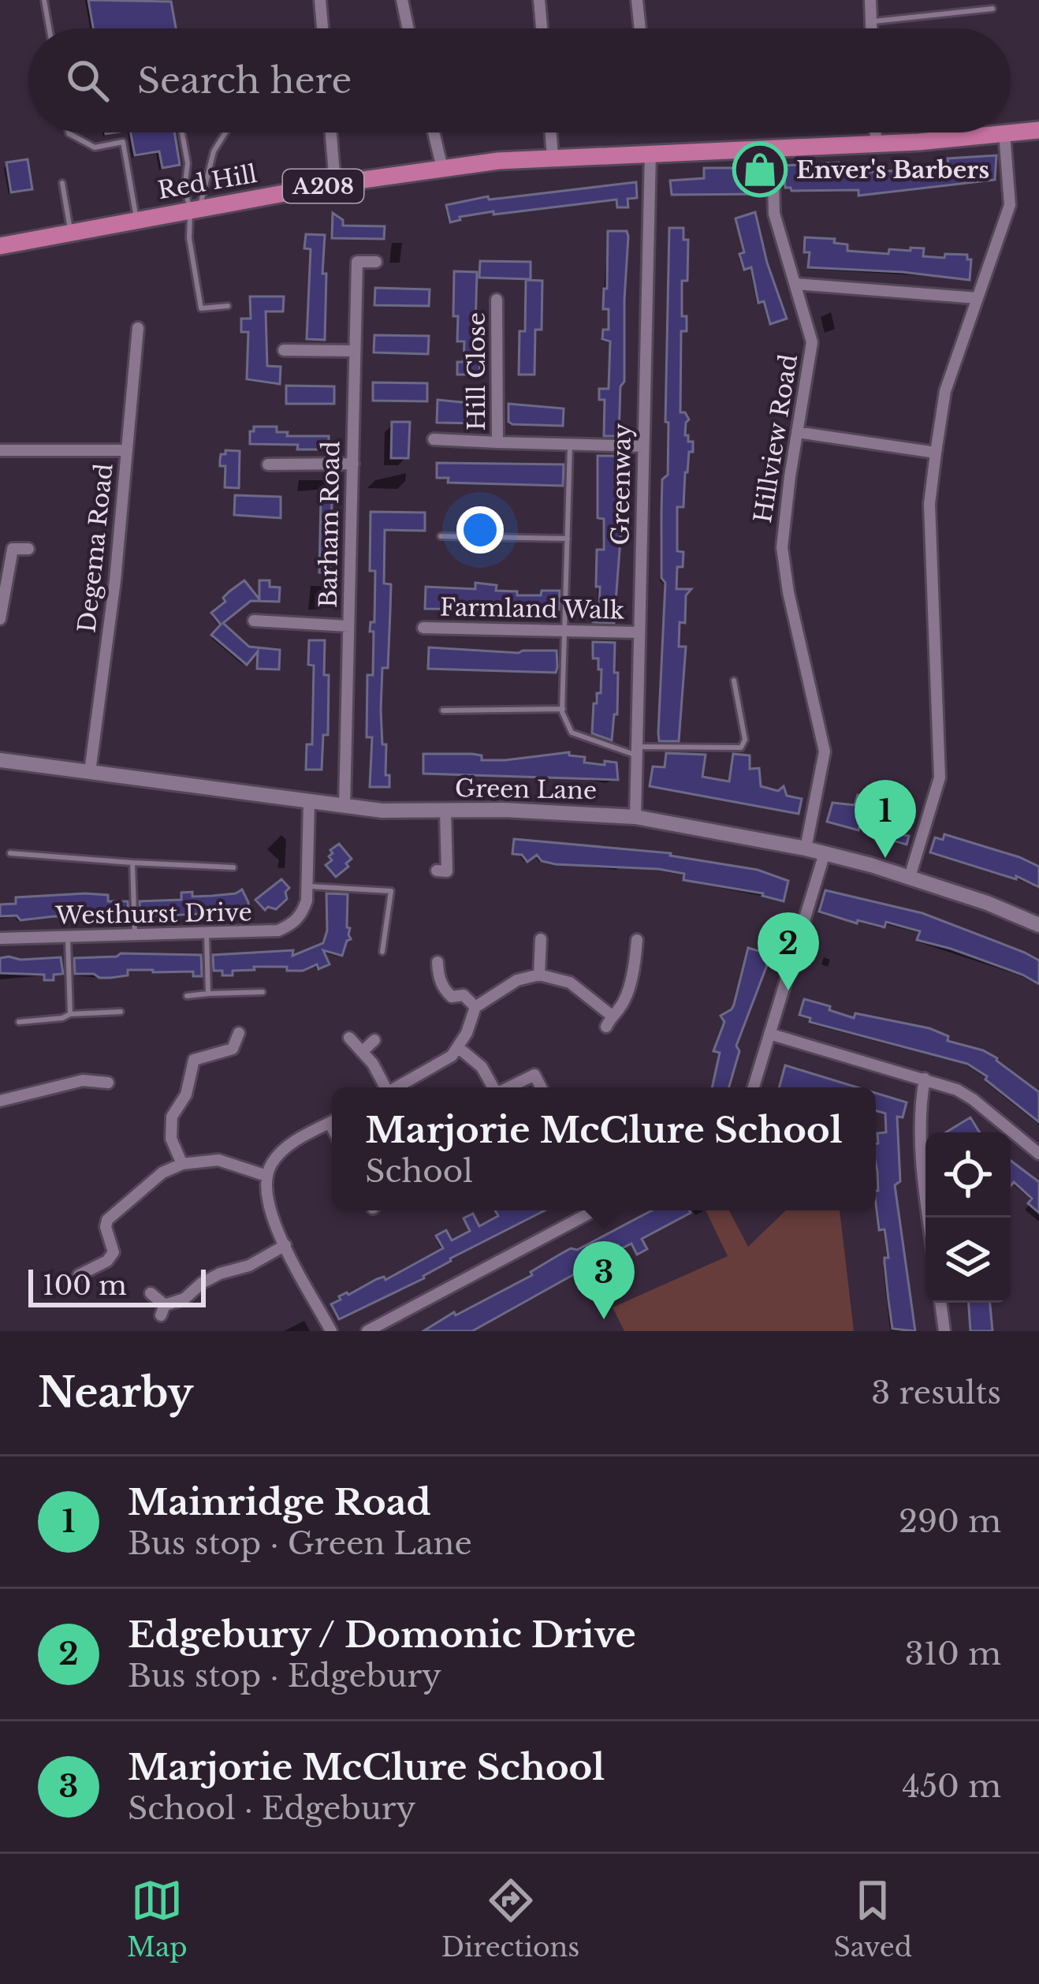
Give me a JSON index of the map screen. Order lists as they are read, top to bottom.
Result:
{
  "streets": {
    "main road": ["Red Hill", "A208", "Green Lane"],
    "street": [
      "Hill Close",
      "Hillview Road",
      "Greenway",
      "Barham Road",
      "Degema Road",
      "Farmland Walk",
      "Westhurst Drive"
    ]
  },
  "crossings": [
    ["Red Hill", "A208"],
    ["Red Hill", "Greenway"],
    ["A208", "Hillview Road"],
    ["A208", "Greenway"],
    ["Hill Close", "Greenway"],
    ["Hillview Road", "Green Lane"],
    ["Greenway", "Farmland Walk"],
    ["Greenway", "Green Lane"],
    ["Barham Road", "Green Lane"],
    ["Degema Road", "Green Lane"],
    ["Green Lane", "Westhurst Drive"]
  ],
  "places": {
    "shop": ["Enver's Barbers"]
  },
  "scale_bar": "100 m",
  "page": {
    "search": "Search here",
    "pins": ["1", "2", "3"],
    "popup": ["Marjorie McClure School", "School"],
    "scale": "100 m",
    "heading": ["Nearby", "3 results"],
    "list": [
      {
        "mark": "1",
        "name": "Mainridge Road",
        "note": "Bus stop · Green Lane",
        "value": "290 m"
      },
      {
        "mark": "2",
        "name": "Edgebury / Domonic Drive",
        "note": "Bus stop · Edgebury",
        "value": "310 m"
      },
      {
        "mark": "3",
        "name": "Marjorie McClure School",
        "note": "School · Edgebury",
        "value": "450 m"
      }
    ],
    "nav": ["Map", "Directions", "Saved"]
  }
}
